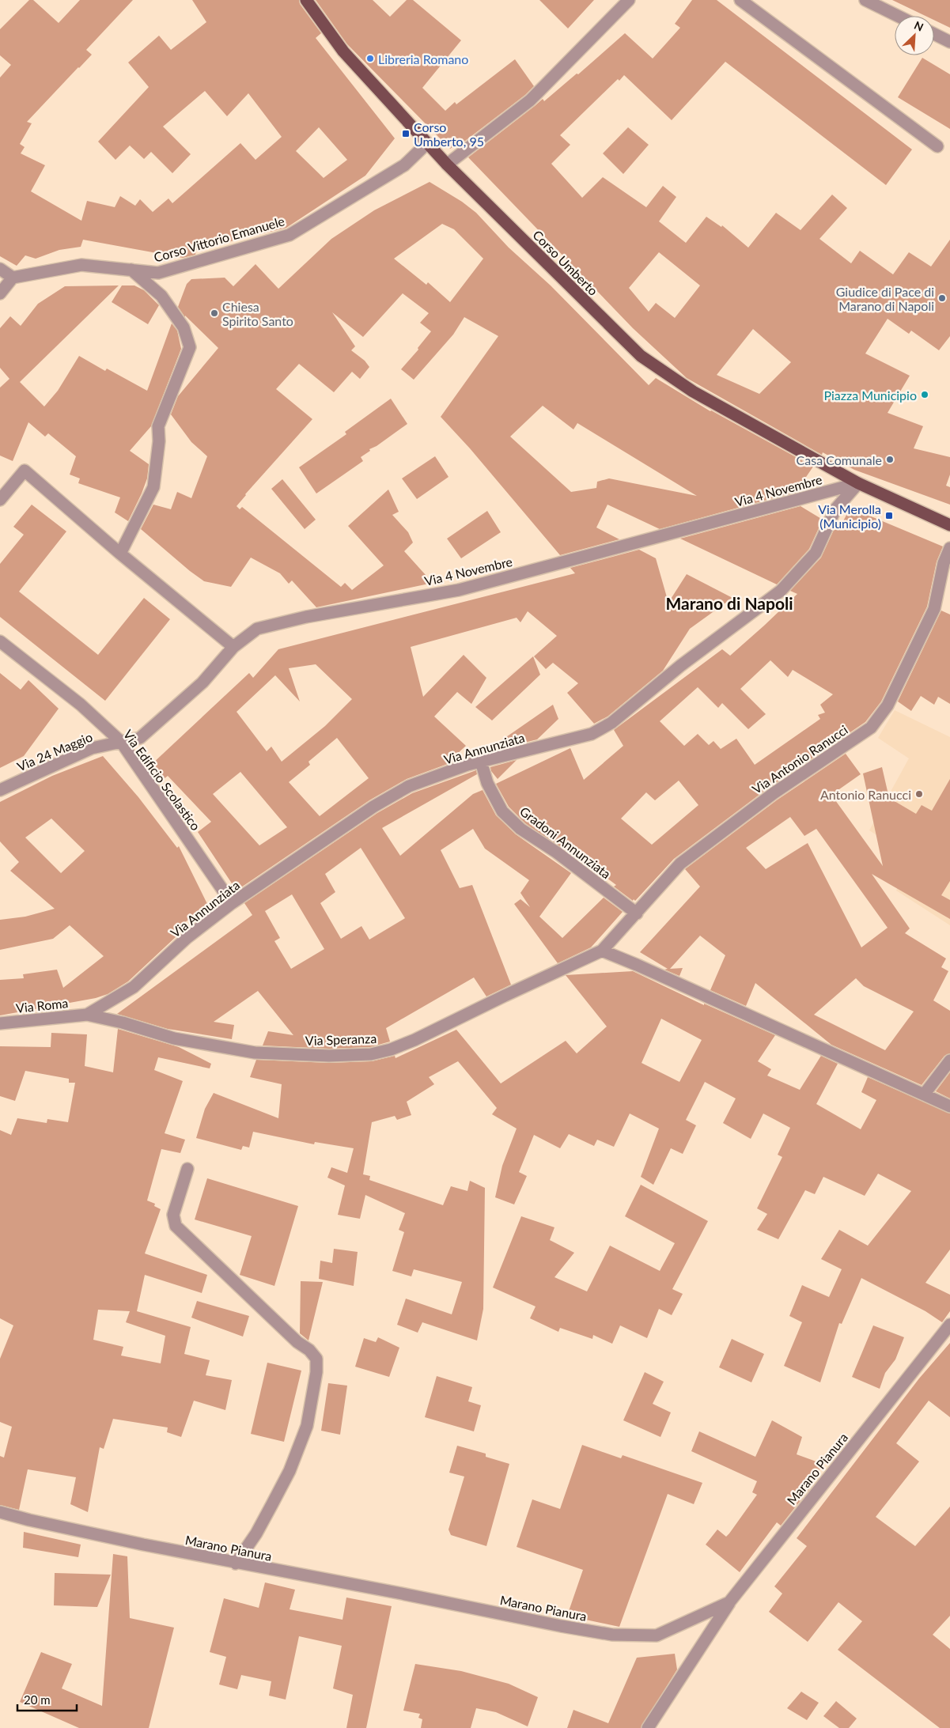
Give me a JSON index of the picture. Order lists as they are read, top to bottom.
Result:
{
  "streets": {
    "main road": ["Corso Umberto"],
    "street": [
      "Corso Vittorio Emanuele",
      "Via 4 Novembre",
      "Via Annunziata",
      "Via 24 Maggio",
      "Via Antonio Ranucci",
      "Via Edificio Scolastico",
      "Gradoni Annunziata",
      "Via Roma",
      "Via Speranza",
      "Marano Pianura"
    ]
  },
  "crossings": [
    ["Corso Vittorio Emanuele", "Corso Umberto"],
    ["Corso Umberto", "Via 4 Novembre"],
    ["Corso Umberto", "Via Annunziata"],
    ["Via 4 Novembre", "Via Annunziata"],
    ["Via 4 Novembre", "Via 24 Maggio"],
    ["Via 4 Novembre", "Via Edificio Scolastico"],
    ["Via Annunziata", "Via Edificio Scolastico"],
    ["Via Annunziata", "Gradoni Annunziata"],
    ["Via Annunziata", "Via Roma"],
    ["Via Annunziata", "Via Speranza"],
    ["Via 24 Maggio", "Via Edificio Scolastico"],
    ["Via Antonio Ranucci", "Gradoni Annunziata"],
    ["Via Antonio Ranucci", "Via Speranza"],
    ["Via Roma", "Via Speranza"]
  ],
  "districts": ["Marano di Napoli"],
  "places": {
    "other": [
      "Libreria Romano",
      "Giudice di Pace di Marano di Napoli",
      "Chiesa Spirito Santo",
      "Piazza Municipio",
      "Casa Comunale",
      "Antonio Ranucci"
    ],
    "transit": ["Corso Umberto, 95", "Via Merolla (Municipio)"]
  },
  "scale_bar": "20 m",
  "north": "top right"
}
